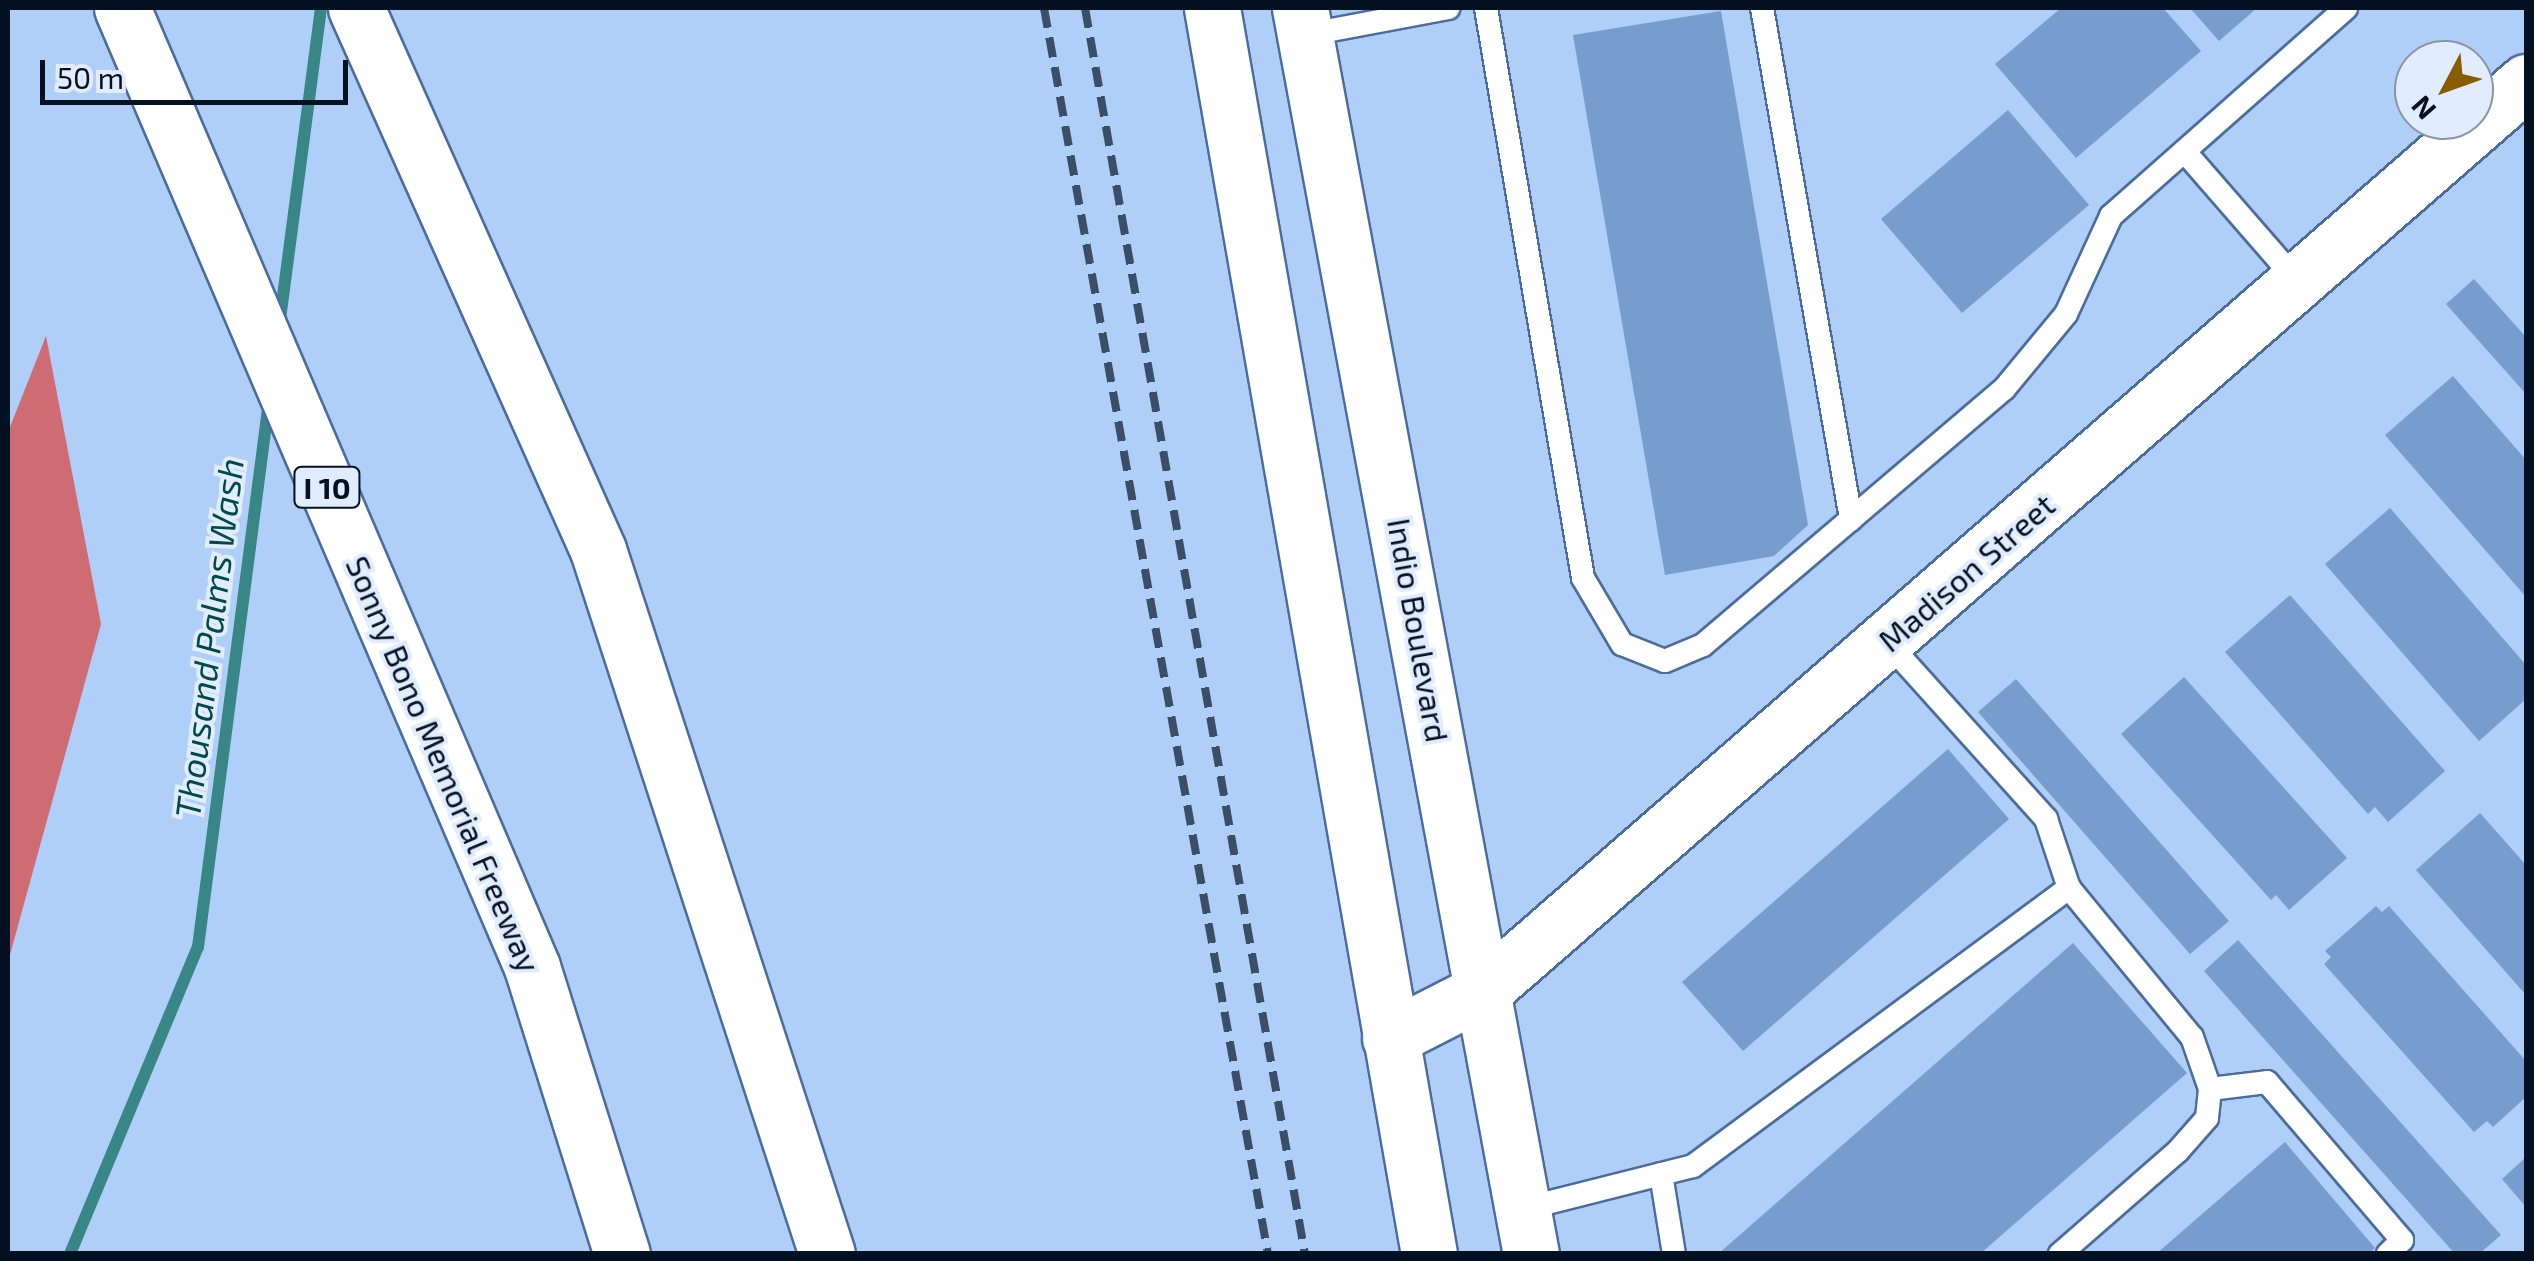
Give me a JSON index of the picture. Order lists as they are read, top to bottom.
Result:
{
  "streets": {
    "main road": [
      "I 10",
      "Madison Street",
      "Indio Boulevard",
      "Sonny Bono Memorial Freeway"
    ]
  },
  "crossings": [
    ["Madison Street", "Indio Boulevard"]
  ],
  "water": ["Thousand Palms Wash"],
  "scale_bar": "50 m",
  "north": "bottom left"
}
